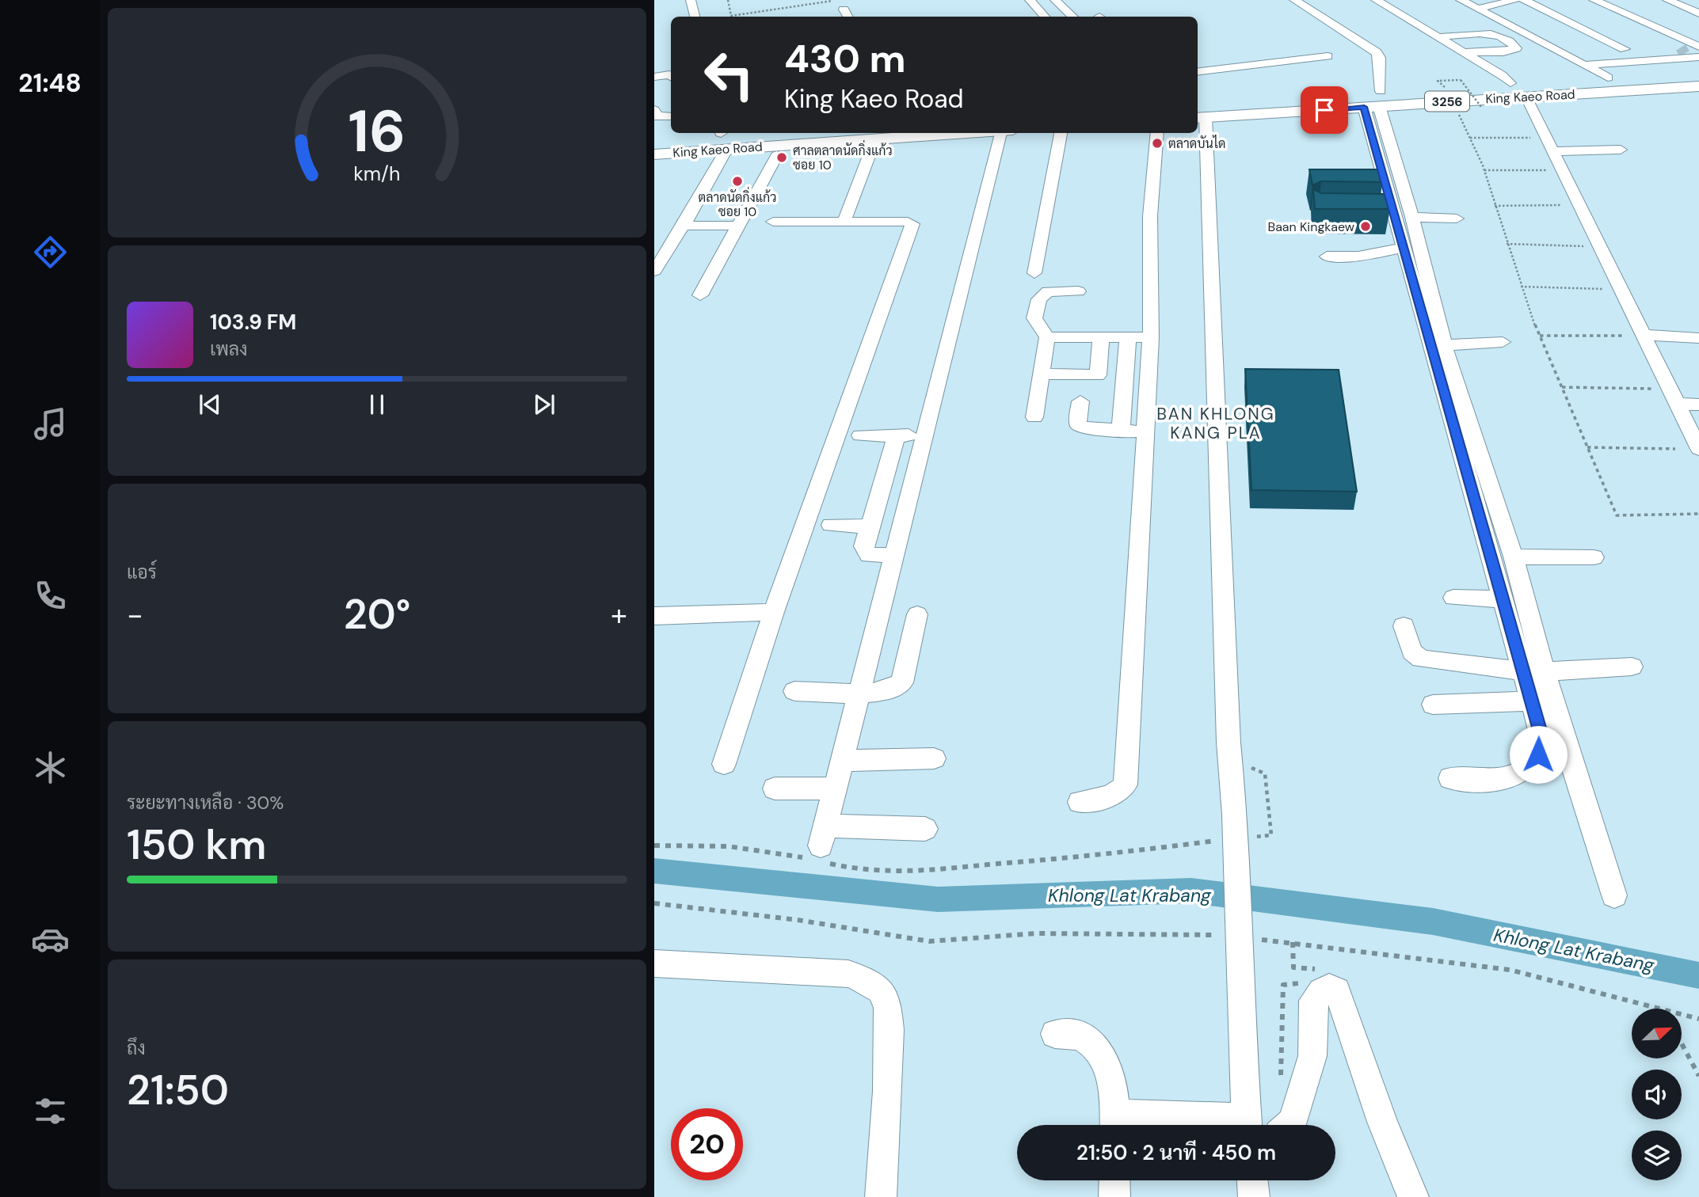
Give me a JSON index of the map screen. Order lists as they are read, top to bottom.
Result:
{
  "streets": {
    "main road": ["King Kaeo Road", "3256"]
  },
  "districts": ["BAN KHLONG KANG PLA"],
  "water": ["Khlong Lat Krabang"],
  "places": [
    "ตลาดบันได",
    "ศาลตลาดนัดกิ่งแก้ว ซอย 10",
    "ตลาดนัดกิ่งแก้ว ซอย 10",
    "Baan Kingkaew"
  ],
  "north": "top right",
  "page": {
    "tabs": "21:48",
    "turn": ["430 m", "King Kaeo Road"],
    "song": ["103.9 FM", "เพลง"],
    "tile": [
      "แอร์",
      ["ระยะทางเหลือ · 30%", "150 km"],
      ["ถึง", "21:50"]
    ],
    "heat": ["−", "20°", "+"],
    "limit": "20",
    "trip": "21:50 · 2 นาที · 450 m",
    "gauge": ["16", "km/h"]
  }
}
